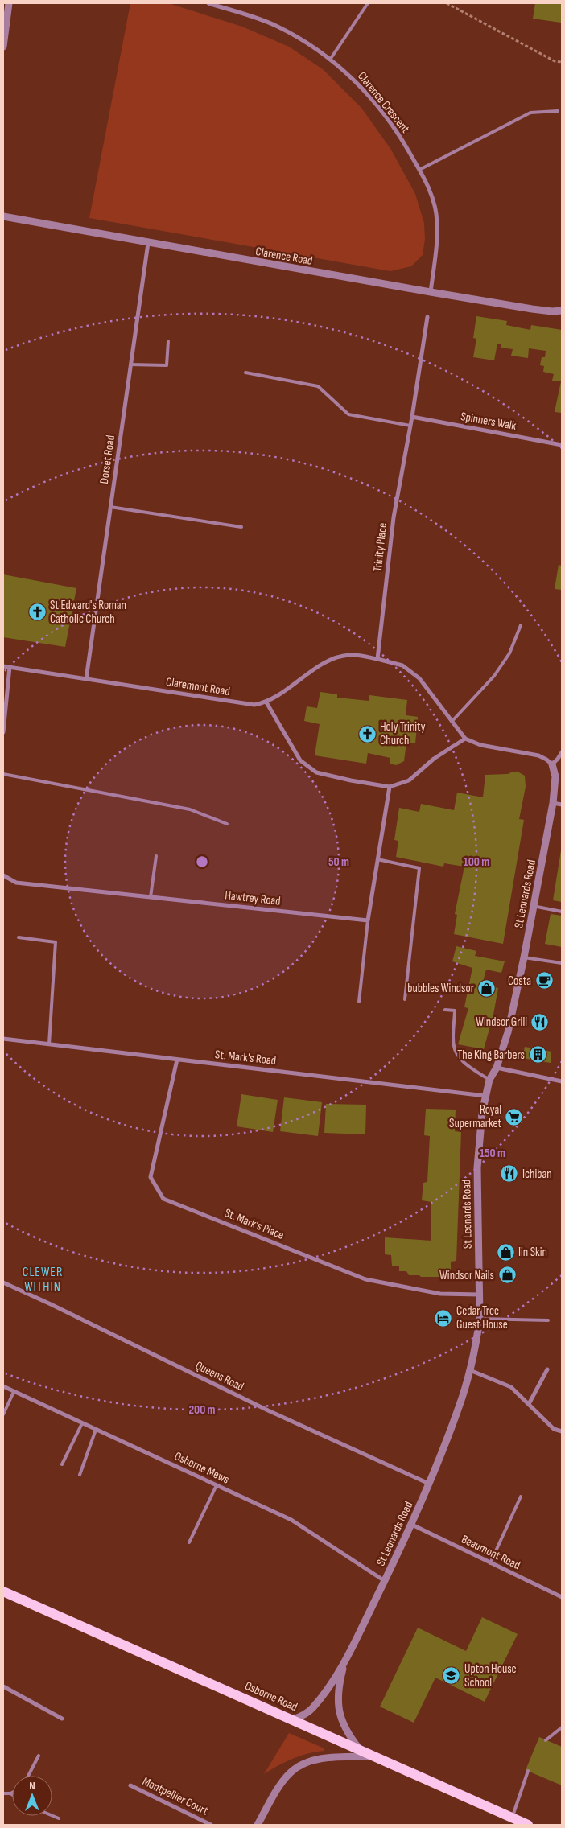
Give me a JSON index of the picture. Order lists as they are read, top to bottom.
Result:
{
  "streets": {
    "main road": ["Osborne Road"],
    "street": [
      "Clarence Crescent",
      "Clarence Road",
      "Spinners Walk",
      "Dorset Road",
      "Trinity Place",
      "Claremont Road",
      "St Leonards Road",
      "Hawtrey Road",
      "St. Mark's Road",
      "St. Mark's Place",
      "Queens Road",
      "Osborne Mews",
      "Beaumont Road",
      "Montpellier Court"
    ]
  },
  "crossings": [
    ["Clarence Crescent", "Clarence Road"],
    ["Clarence Road", "Dorset Road"],
    ["Spinners Walk", "Trinity Place"],
    ["Dorset Road", "Claremont Road"],
    ["Trinity Place", "Claremont Road"],
    ["St Leonards Road", "St. Mark's Road"],
    ["St Leonards Road", "St. Mark's Place"],
    ["St Leonards Road", "Queens Road"],
    ["St Leonards Road", "Osborne Mews"],
    ["St Leonards Road", "Beaumont Road"],
    ["St Leonards Road", "Osborne Road"],
    ["St. Mark's Road", "St. Mark's Place"]
  ],
  "districts": ["CLEWER WITHIN"],
  "places": {
    "church": ["St Edward's Roman Catholic Church", "Holy Trinity Church"],
    "cafe": ["Costa"],
    "shop": ["bubbles Windsor", "Iin Skin", "Windsor Nails"],
    "restaurant": ["Windsor Grill", "Ichiban"],
    "building": ["The King Barbers"],
    "supermarket": ["Royal Supermarket"],
    "hotel": ["Cedar Tree Guest House"],
    "school or university": ["Upton House School"]
  },
  "north": "top",
  "rings": [
    "50 m",
    "100 m",
    "150 m",
    "200 m"
  ]
}
